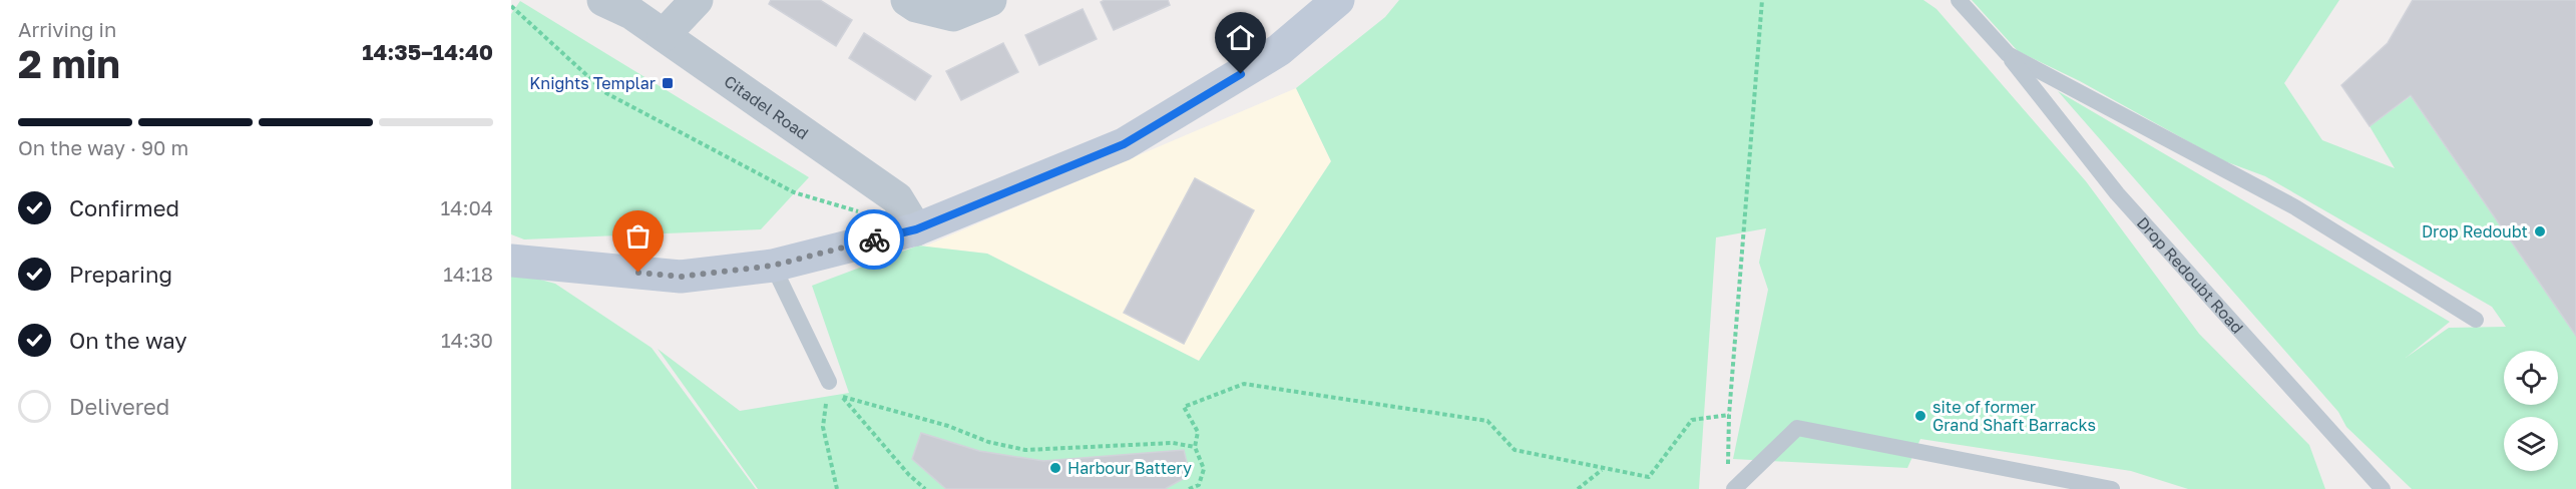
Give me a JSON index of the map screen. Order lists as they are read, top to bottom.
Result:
{
  "streets": {
    "street": ["Citadel Road"],
    "lane": ["Drop Redoubt Road"]
  },
  "places": {
    "transit": ["Knights Templar"],
    "other": ["Drop Redoubt", "site of former Grand Shaft Barracks", "Harbour Battery"]
  },
  "page": {
    "heading": ["2 min", "Arriving in", "14:35–14:40"],
    "bar": "On the way · 90 m",
    "list": [
      ["Confirmed", "14:04"],
      ["Preparing", "14:18"],
      ["On the way", "14:30"],
      "Delivered"
    ]
  }
}
